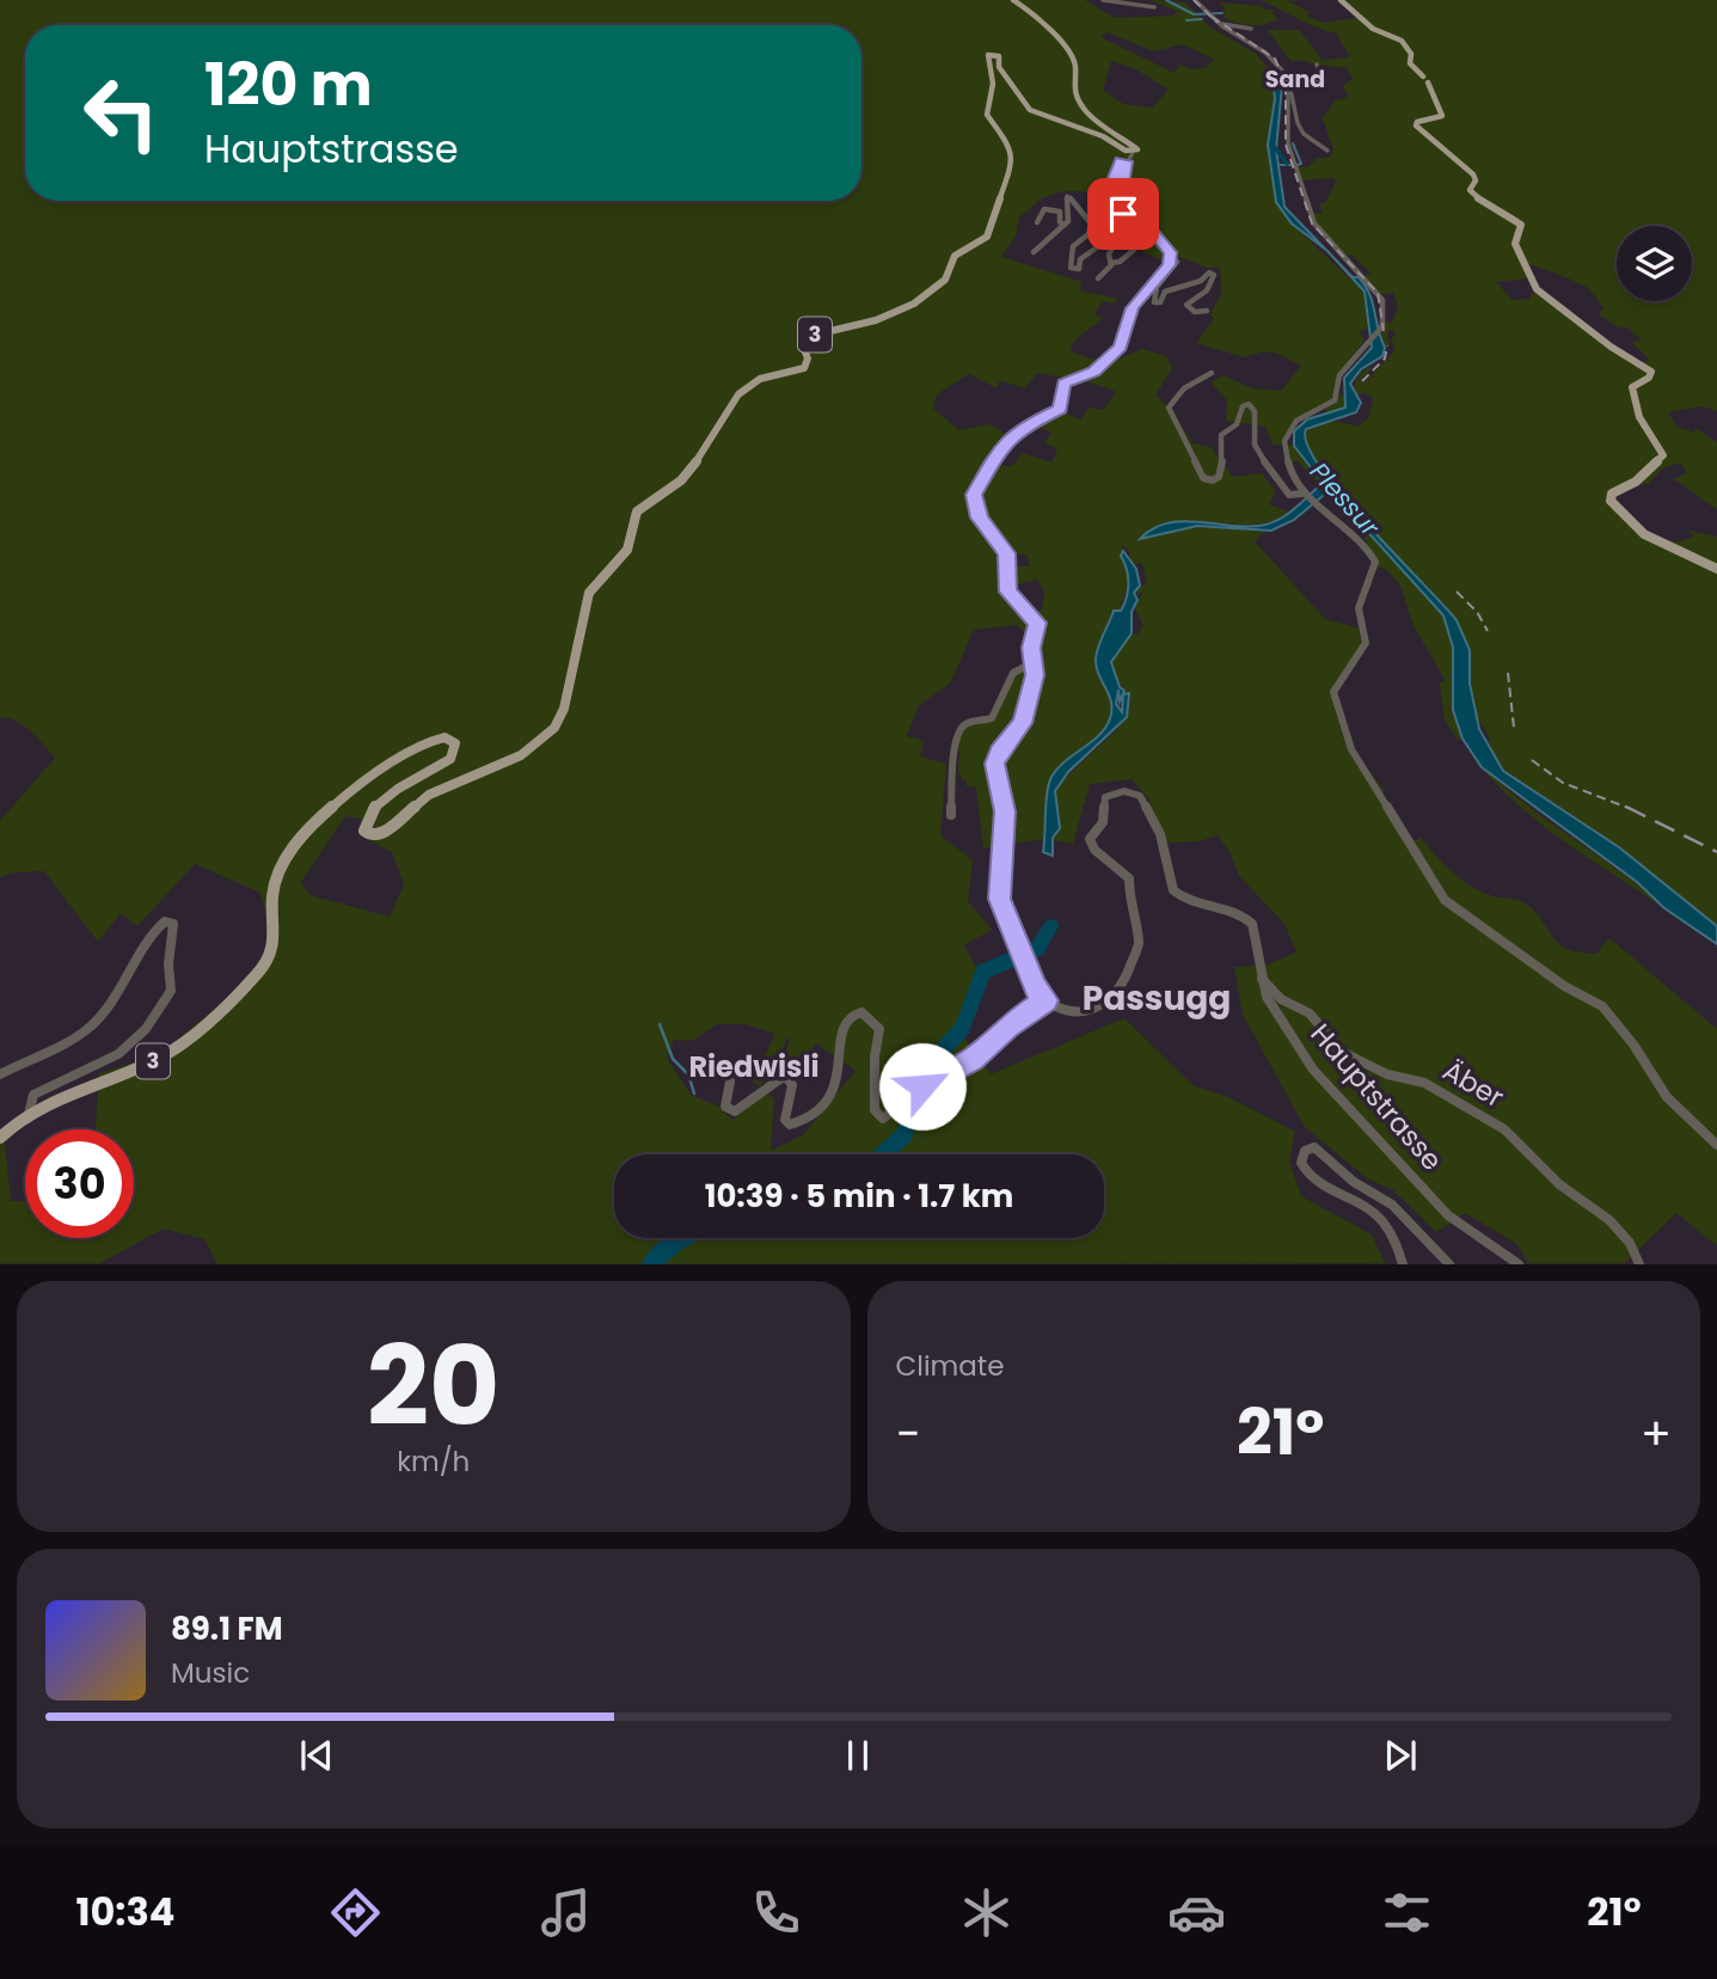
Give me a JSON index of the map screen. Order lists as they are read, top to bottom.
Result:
{
  "streets": {
    "main road": ["3"],
    "street": ["Äber", "Hauptstrasse"]
  },
  "crossings": [
    ["Äber", "Hauptstrasse"]
  ],
  "districts": ["Sand", "Passugg", "Riedwisli"],
  "water": ["Plessur"],
  "page": {
    "turn": ["120 m", "Hauptstrasse"],
    "limit": "30",
    "trip": "10:39 · 5 min · 1.7 km",
    "tile": [
      ["20", "km/h"],
      "Climate"
    ],
    "heat": ["−", "21°", "+"],
    "song": ["89.1 FM", "Music"],
    "tabs": ["10:34", "21°"]
  }
}
